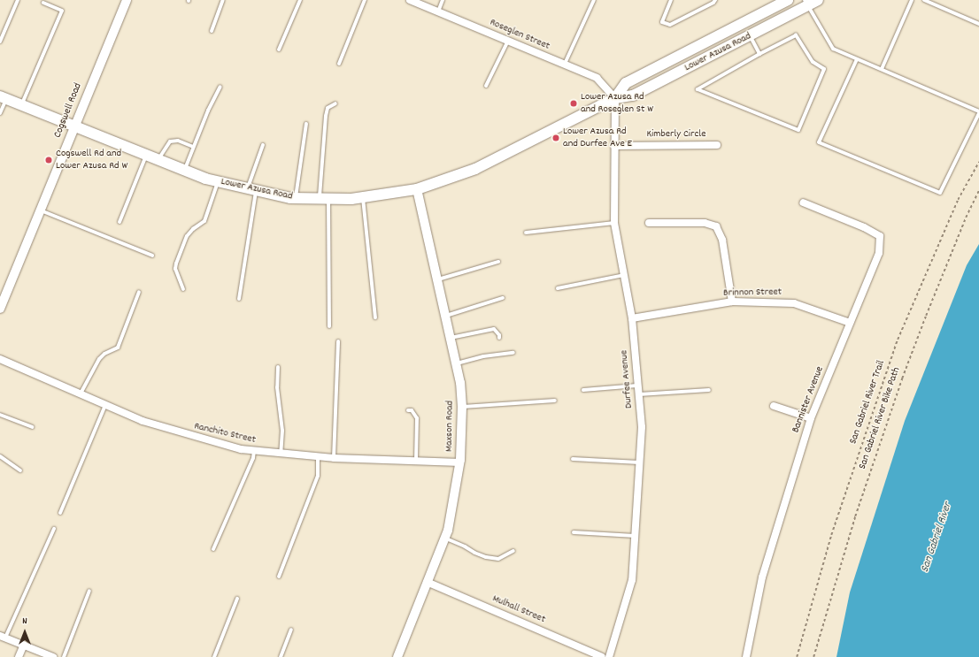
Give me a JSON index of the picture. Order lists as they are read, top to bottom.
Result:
{
  "streets": {
    "main road": ["Lower Azusa Road"],
    "street": [
      "Roseglen Street",
      "Cogswell Road",
      "Kimberly Circle",
      "Brinnon Street",
      "Durfee Avenue",
      "Bannister Avenue",
      "Maxson Road",
      "Ranchito Street",
      "Mulhall Street"
    ],
    "path": ["San Gabriel River Trail", "San Gabriel River Bike Path"]
  },
  "crossings": [
    ["Roseglen Street", "Lower Azusa Road"],
    ["Roseglen Street", "Durfee Avenue"],
    ["Lower Azusa Road", "Cogswell Road"],
    ["Lower Azusa Road", "Durfee Avenue"],
    ["Lower Azusa Road", "Maxson Road"],
    ["Kimberly Circle", "Durfee Avenue"],
    ["Brinnon Street", "Durfee Avenue"],
    ["Brinnon Street", "Bannister Avenue"],
    ["Maxson Road", "Ranchito Street"],
    ["Maxson Road", "Mulhall Street"]
  ],
  "water": ["San Gabriel River"],
  "places": ["Lower Azusa Rd and Roseglen St W", "Lower Azusa Rd and Durfee Ave E", "Cogswell Rd and Lower Azusa Rd W"],
  "north": "top"
}
